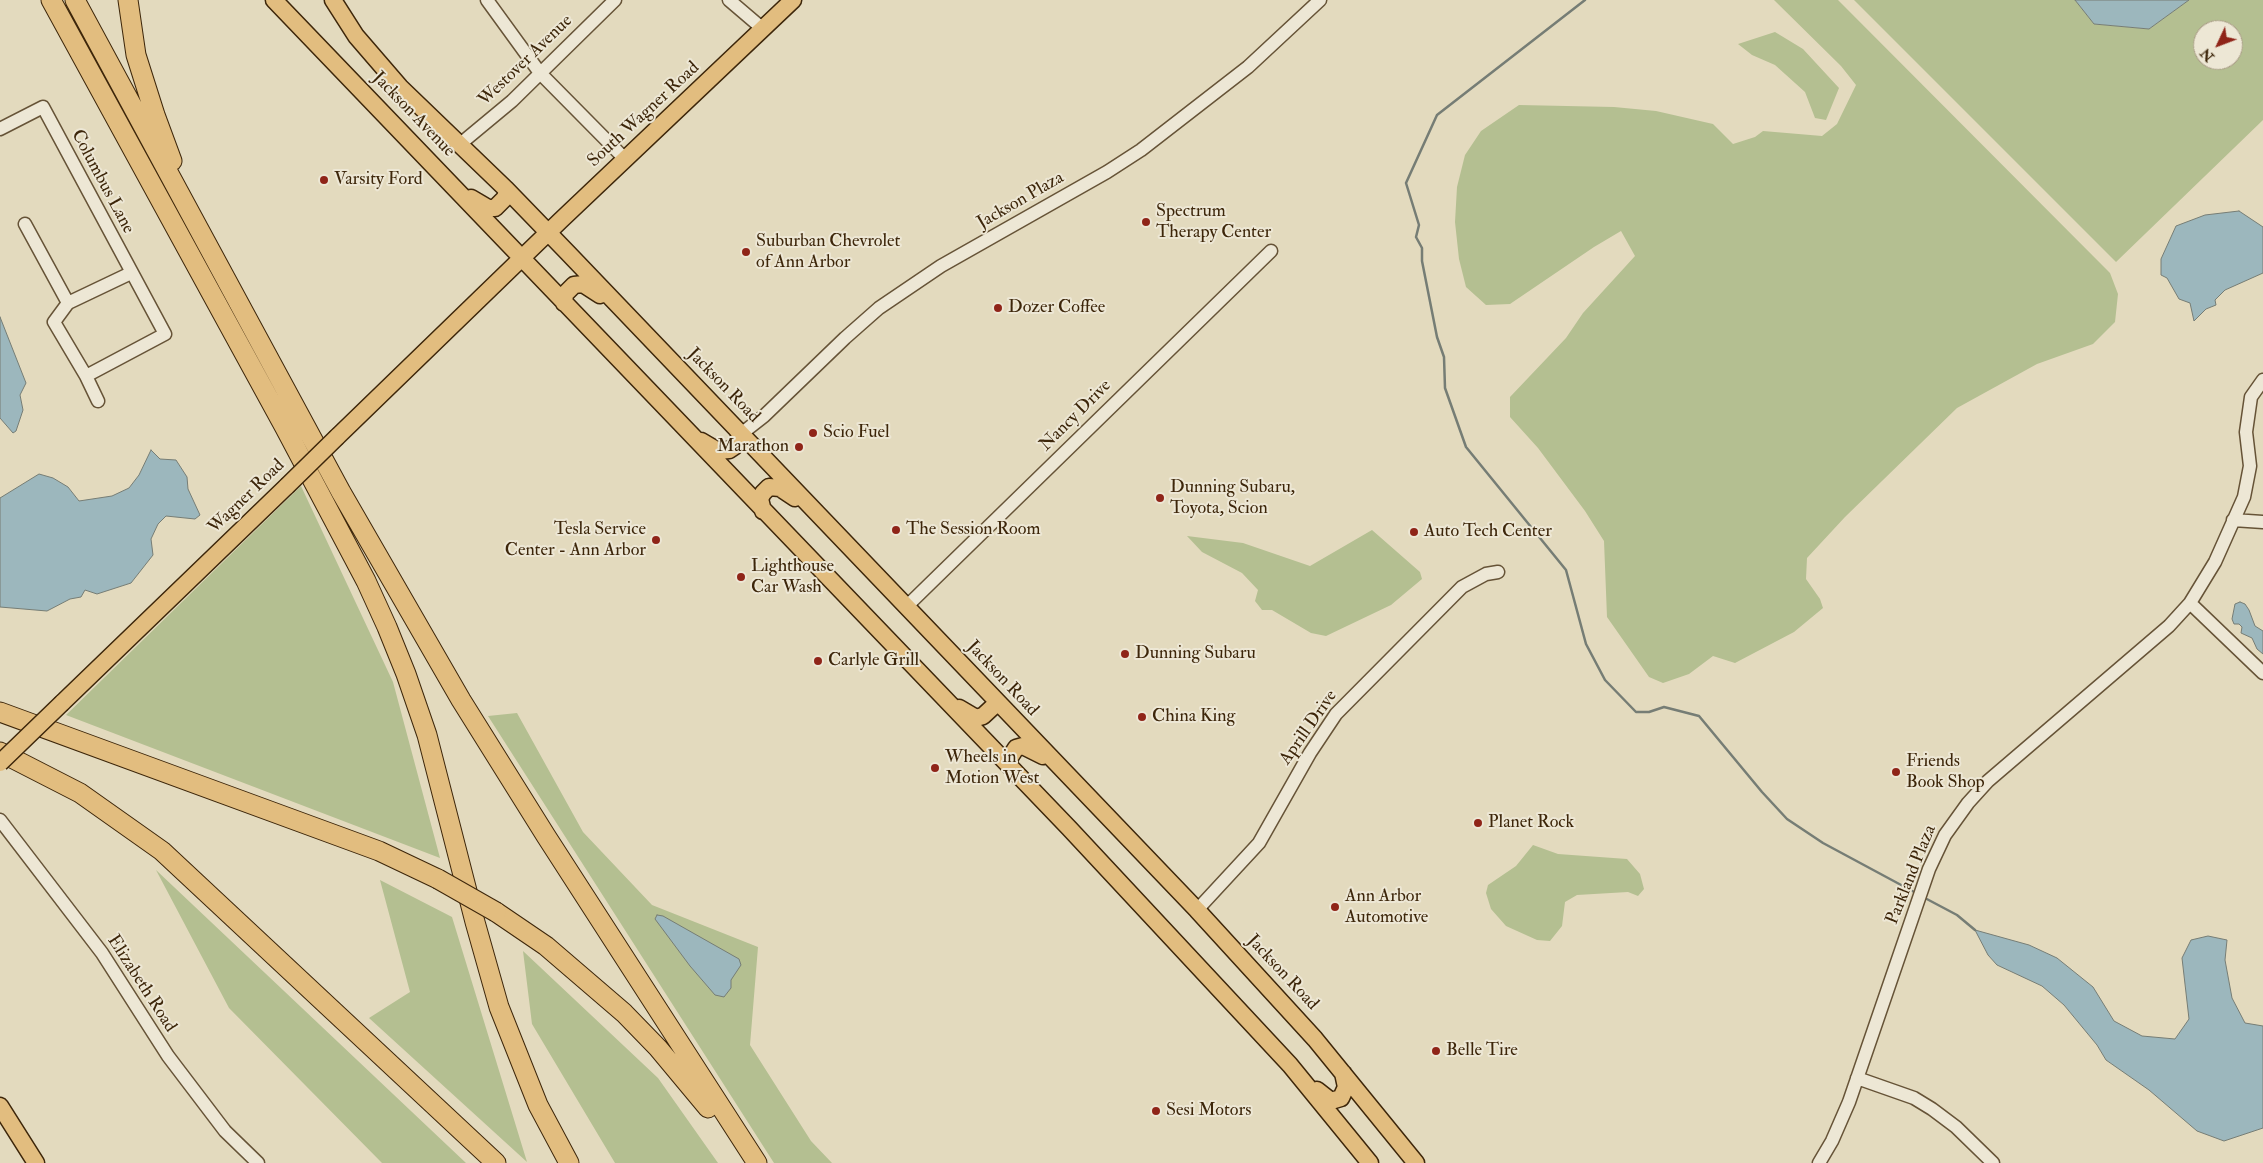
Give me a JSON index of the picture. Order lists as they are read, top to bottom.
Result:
{
  "streets": {
    "main road": [
      "Jackson Avenue",
      "South Wagner Road",
      "Jackson Road",
      "Wagner Road"
    ],
    "street": [
      "Westover Avenue",
      "Columbus Lane",
      "Jackson Plaza",
      "Nancy Drive",
      "Aprill Drive",
      "Parkland Plaza",
      "Elizabeth Road"
    ]
  },
  "crossings": [
    ["Westover Avenue", "Jackson Avenue"],
    ["Jackson Avenue", "South Wagner Road"],
    ["Jackson Avenue", "Jackson Road"],
    ["Jackson Avenue", "Wagner Road"],
    ["South Wagner Road", "Jackson Road"],
    ["South Wagner Road", "Wagner Road"],
    ["Jackson Plaza", "Jackson Road"],
    ["Jackson Road", "Nancy Drive"],
    ["Jackson Road", "Aprill Drive"]
  ],
  "places": [
    "Varsity Ford",
    "Spectrum Therapy Center",
    "Suburban Chevrolet of Ann Arbor",
    "Dozer Coffee",
    "Scio Fuel",
    "Marathon",
    "Dunning Subaru, Toyota, Scion",
    "The Session Room",
    "Auto Tech Center",
    "Tesla Service Center - Ann Arbor",
    "Lighthouse Car Wash",
    "Dunning Subaru",
    "Carlyle Grill",
    "China King",
    "Wheels in Motion West",
    "Friends Book Shop",
    "Planet Rock",
    "Ann Arbor Automotive",
    "Belle Tire",
    "Sesi Motors"
  ],
  "north": "bottom left"
}
